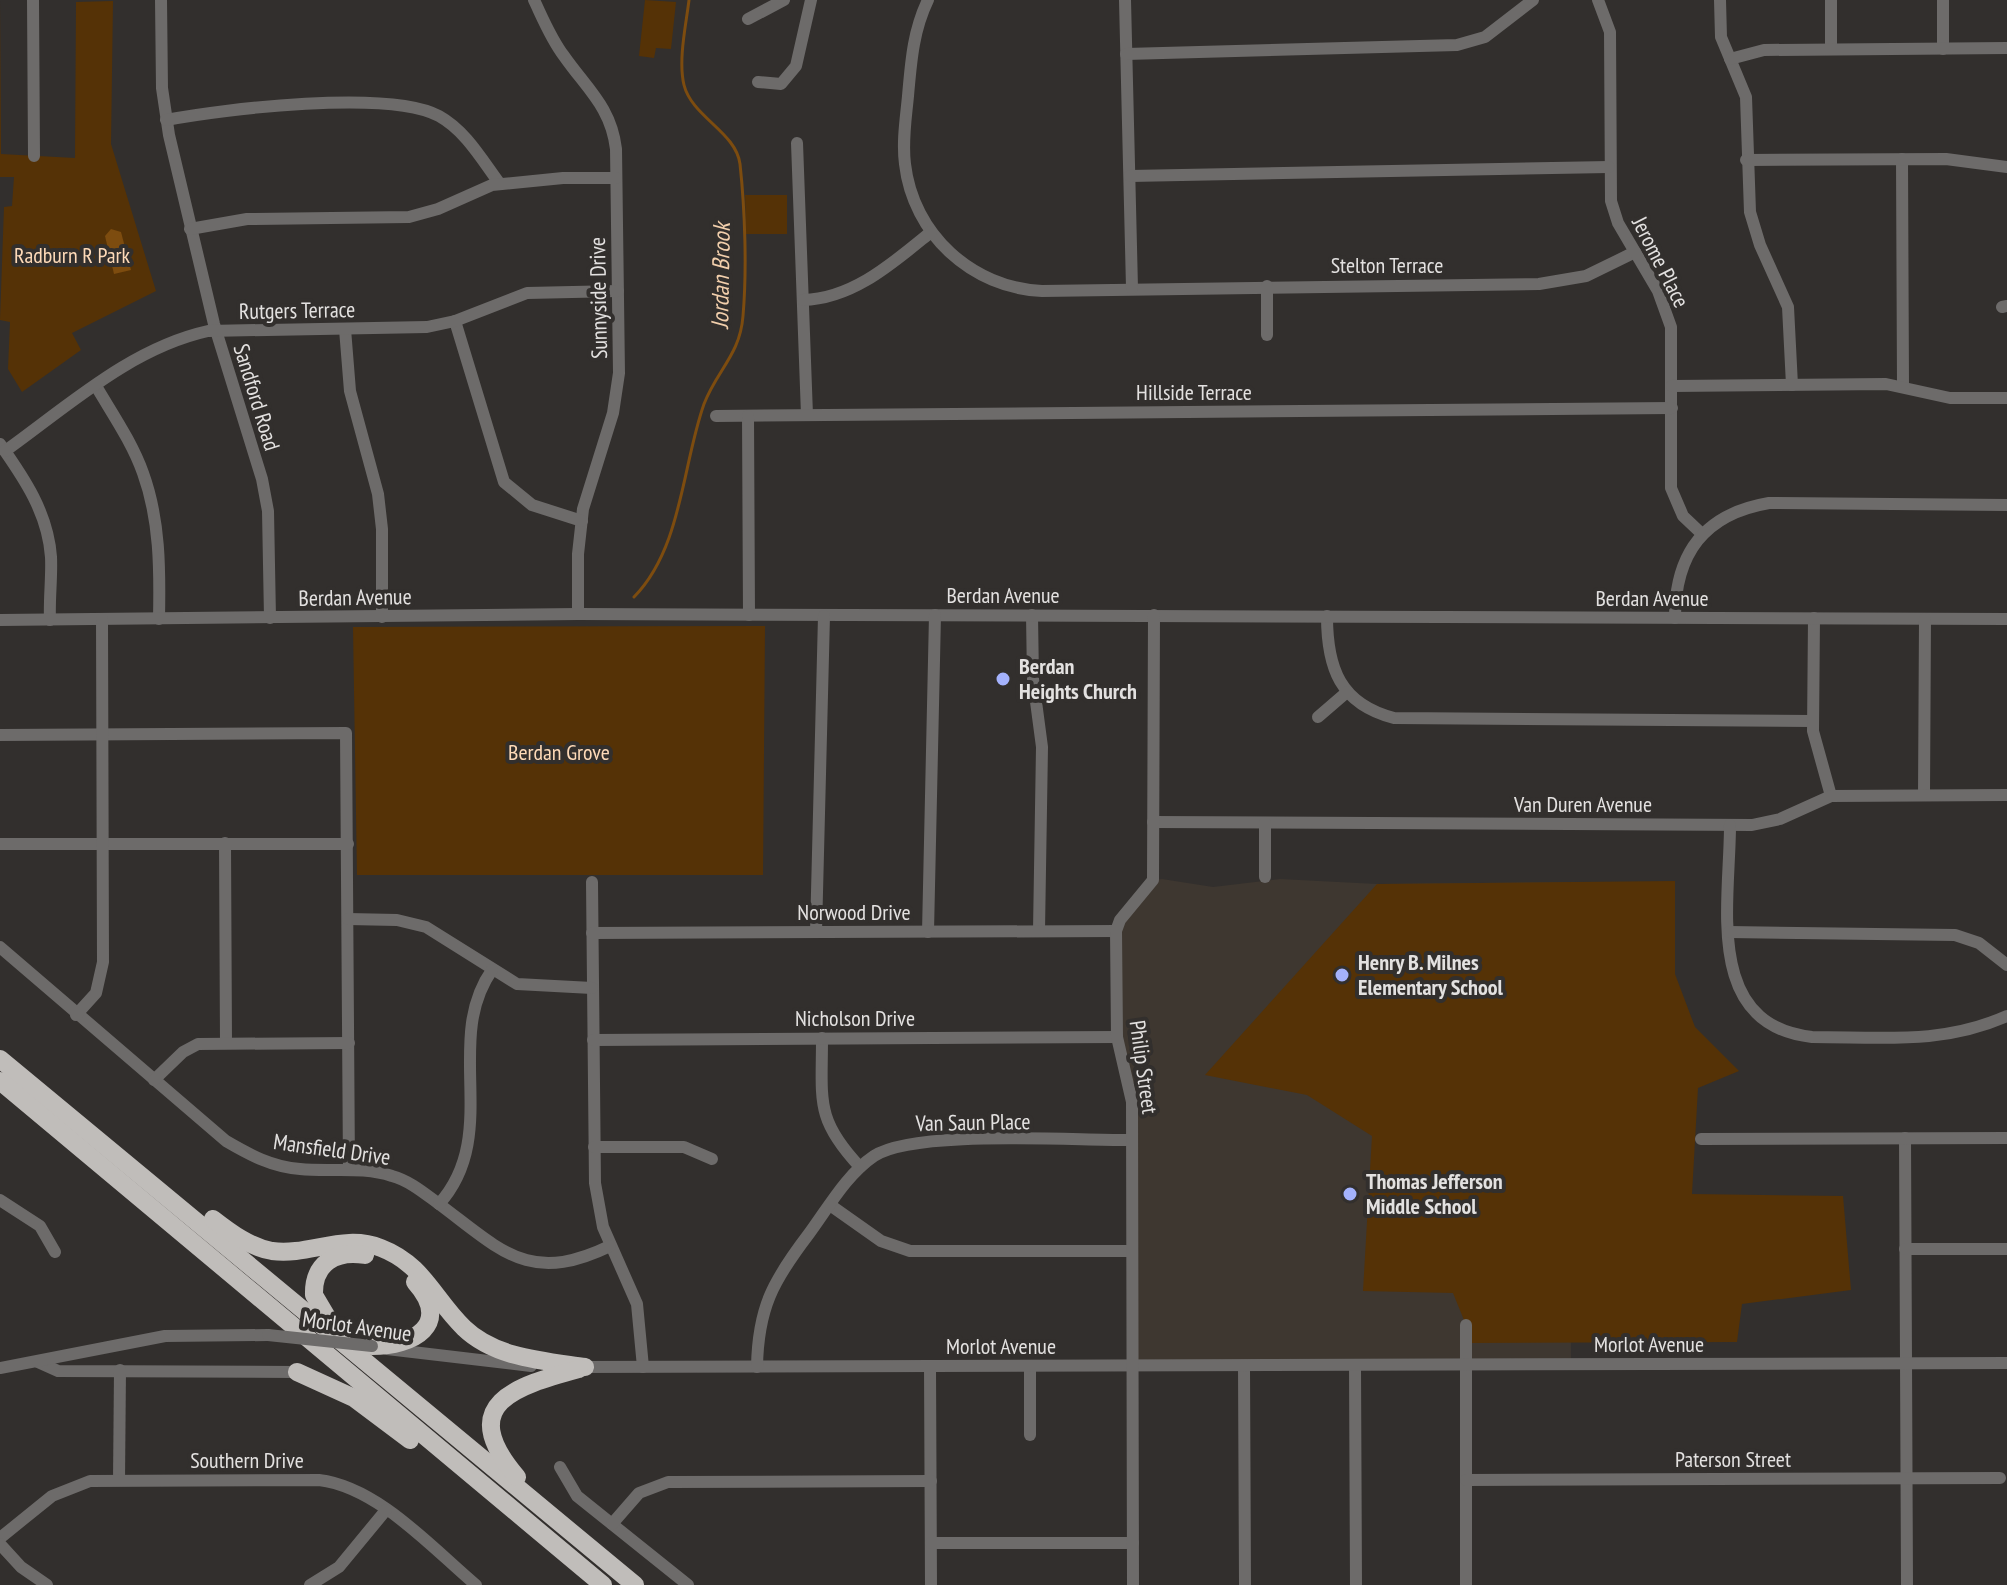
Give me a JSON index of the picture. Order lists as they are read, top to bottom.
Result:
{
  "streets": {
    "street": [
      "Jerome Place",
      "Stelton Terrace",
      "Sunnyside Drive",
      "Rutgers Terrace",
      "Hillside Terrace",
      "Sandford Road",
      "Berdan Avenue",
      "Van Duren Avenue",
      "Norwood Drive",
      "Nicholson Drive",
      "Philip Street",
      "Van Saun Place",
      "Mansfield Drive",
      "Morlot Avenue",
      "Paterson Street",
      "Southern Drive"
    ]
  },
  "crossings": [
    ["Jerome Place", "Stelton Terrace"],
    ["Jerome Place", "Hillside Terrace"],
    ["Sunnyside Drive", "Rutgers Terrace"],
    ["Sunnyside Drive", "Berdan Avenue"],
    ["Rutgers Terrace", "Sandford Road"],
    ["Sandford Road", "Berdan Avenue"],
    ["Norwood Drive", "Philip Street"],
    ["Nicholson Drive", "Philip Street"],
    ["Philip Street", "Van Saun Place"],
    ["Philip Street", "Morlot Avenue"],
    ["Van Saun Place", "Morlot Avenue"]
  ],
  "water": ["Jordan Brook"],
  "parks": ["Radburn R Park", "Berdan Grove"],
  "places": ["Berdan Heights Church", "Henry B. Milnes Elementary School", "Thomas Jefferson Middle School"]
}
